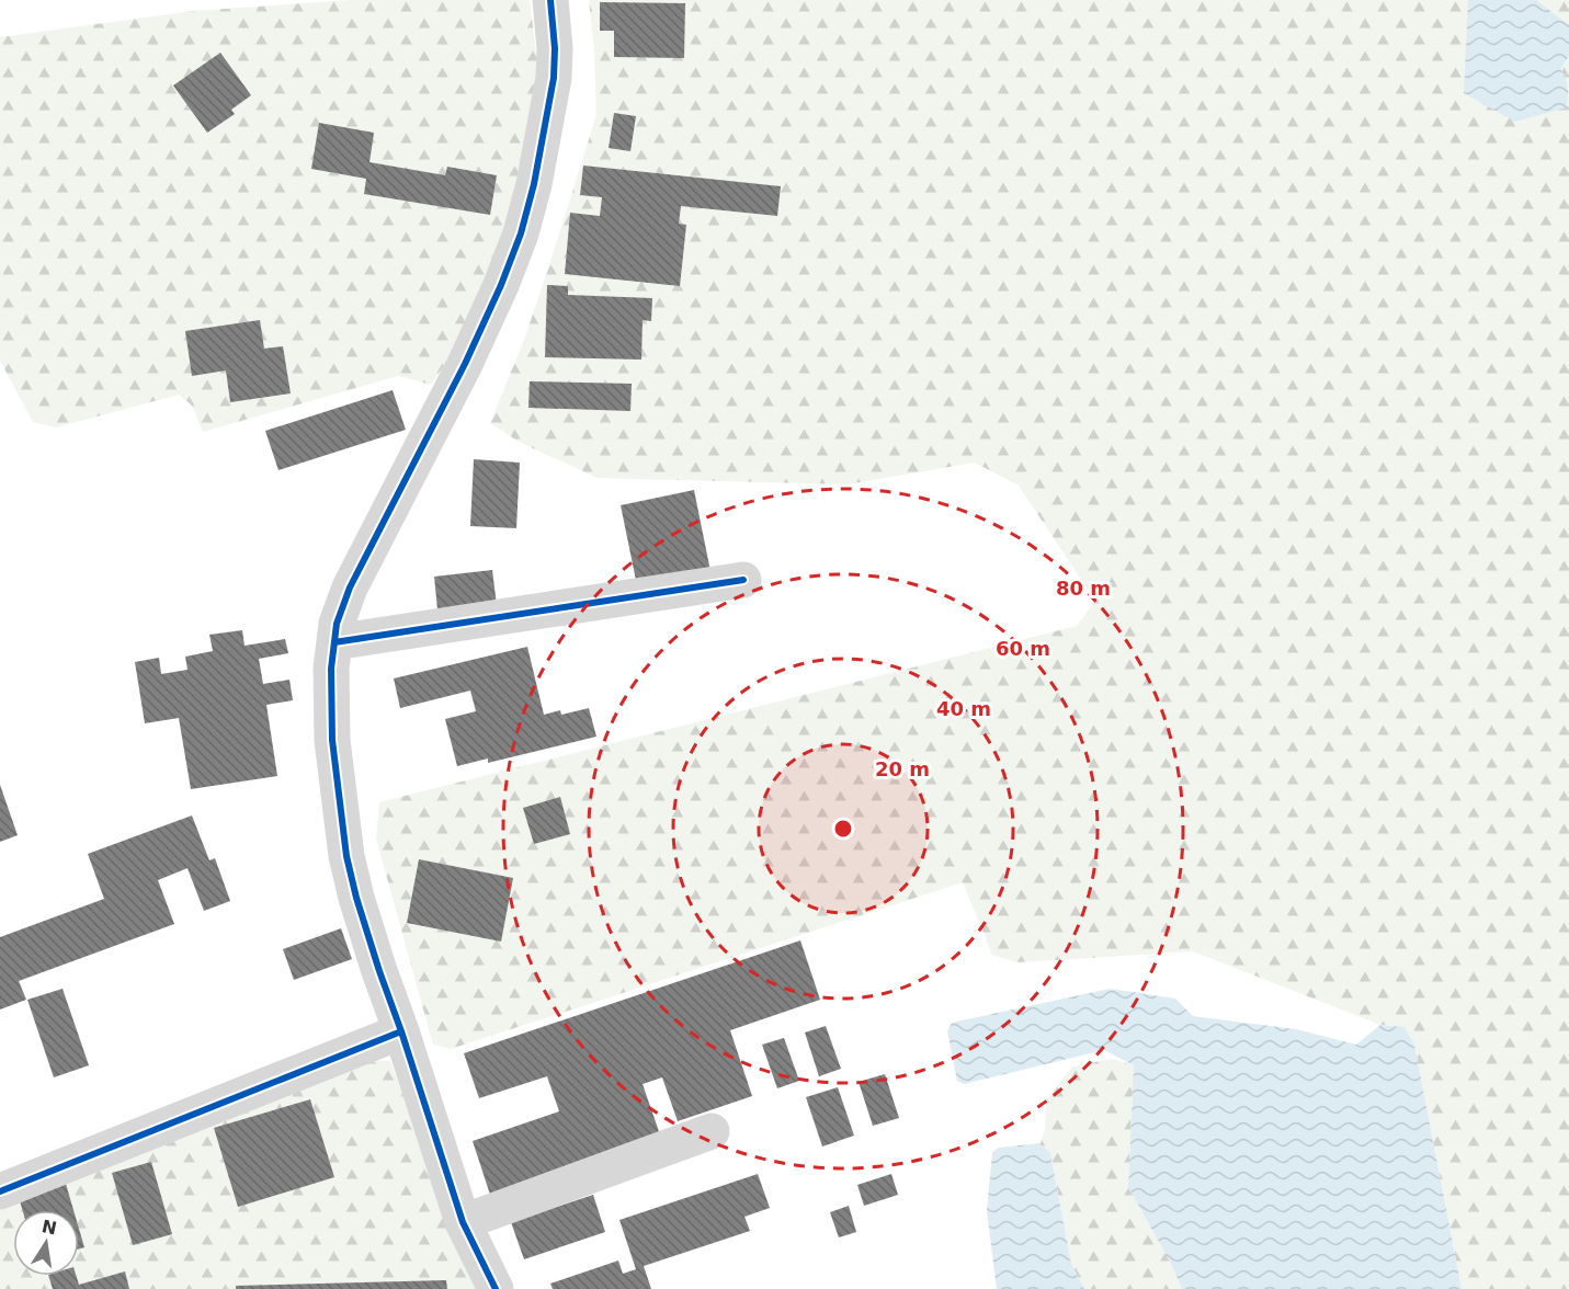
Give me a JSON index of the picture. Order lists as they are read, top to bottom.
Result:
{
  "north": "top",
  "rings": [
    "80 m",
    "60 m",
    "40 m",
    "20 m"
  ]
}
